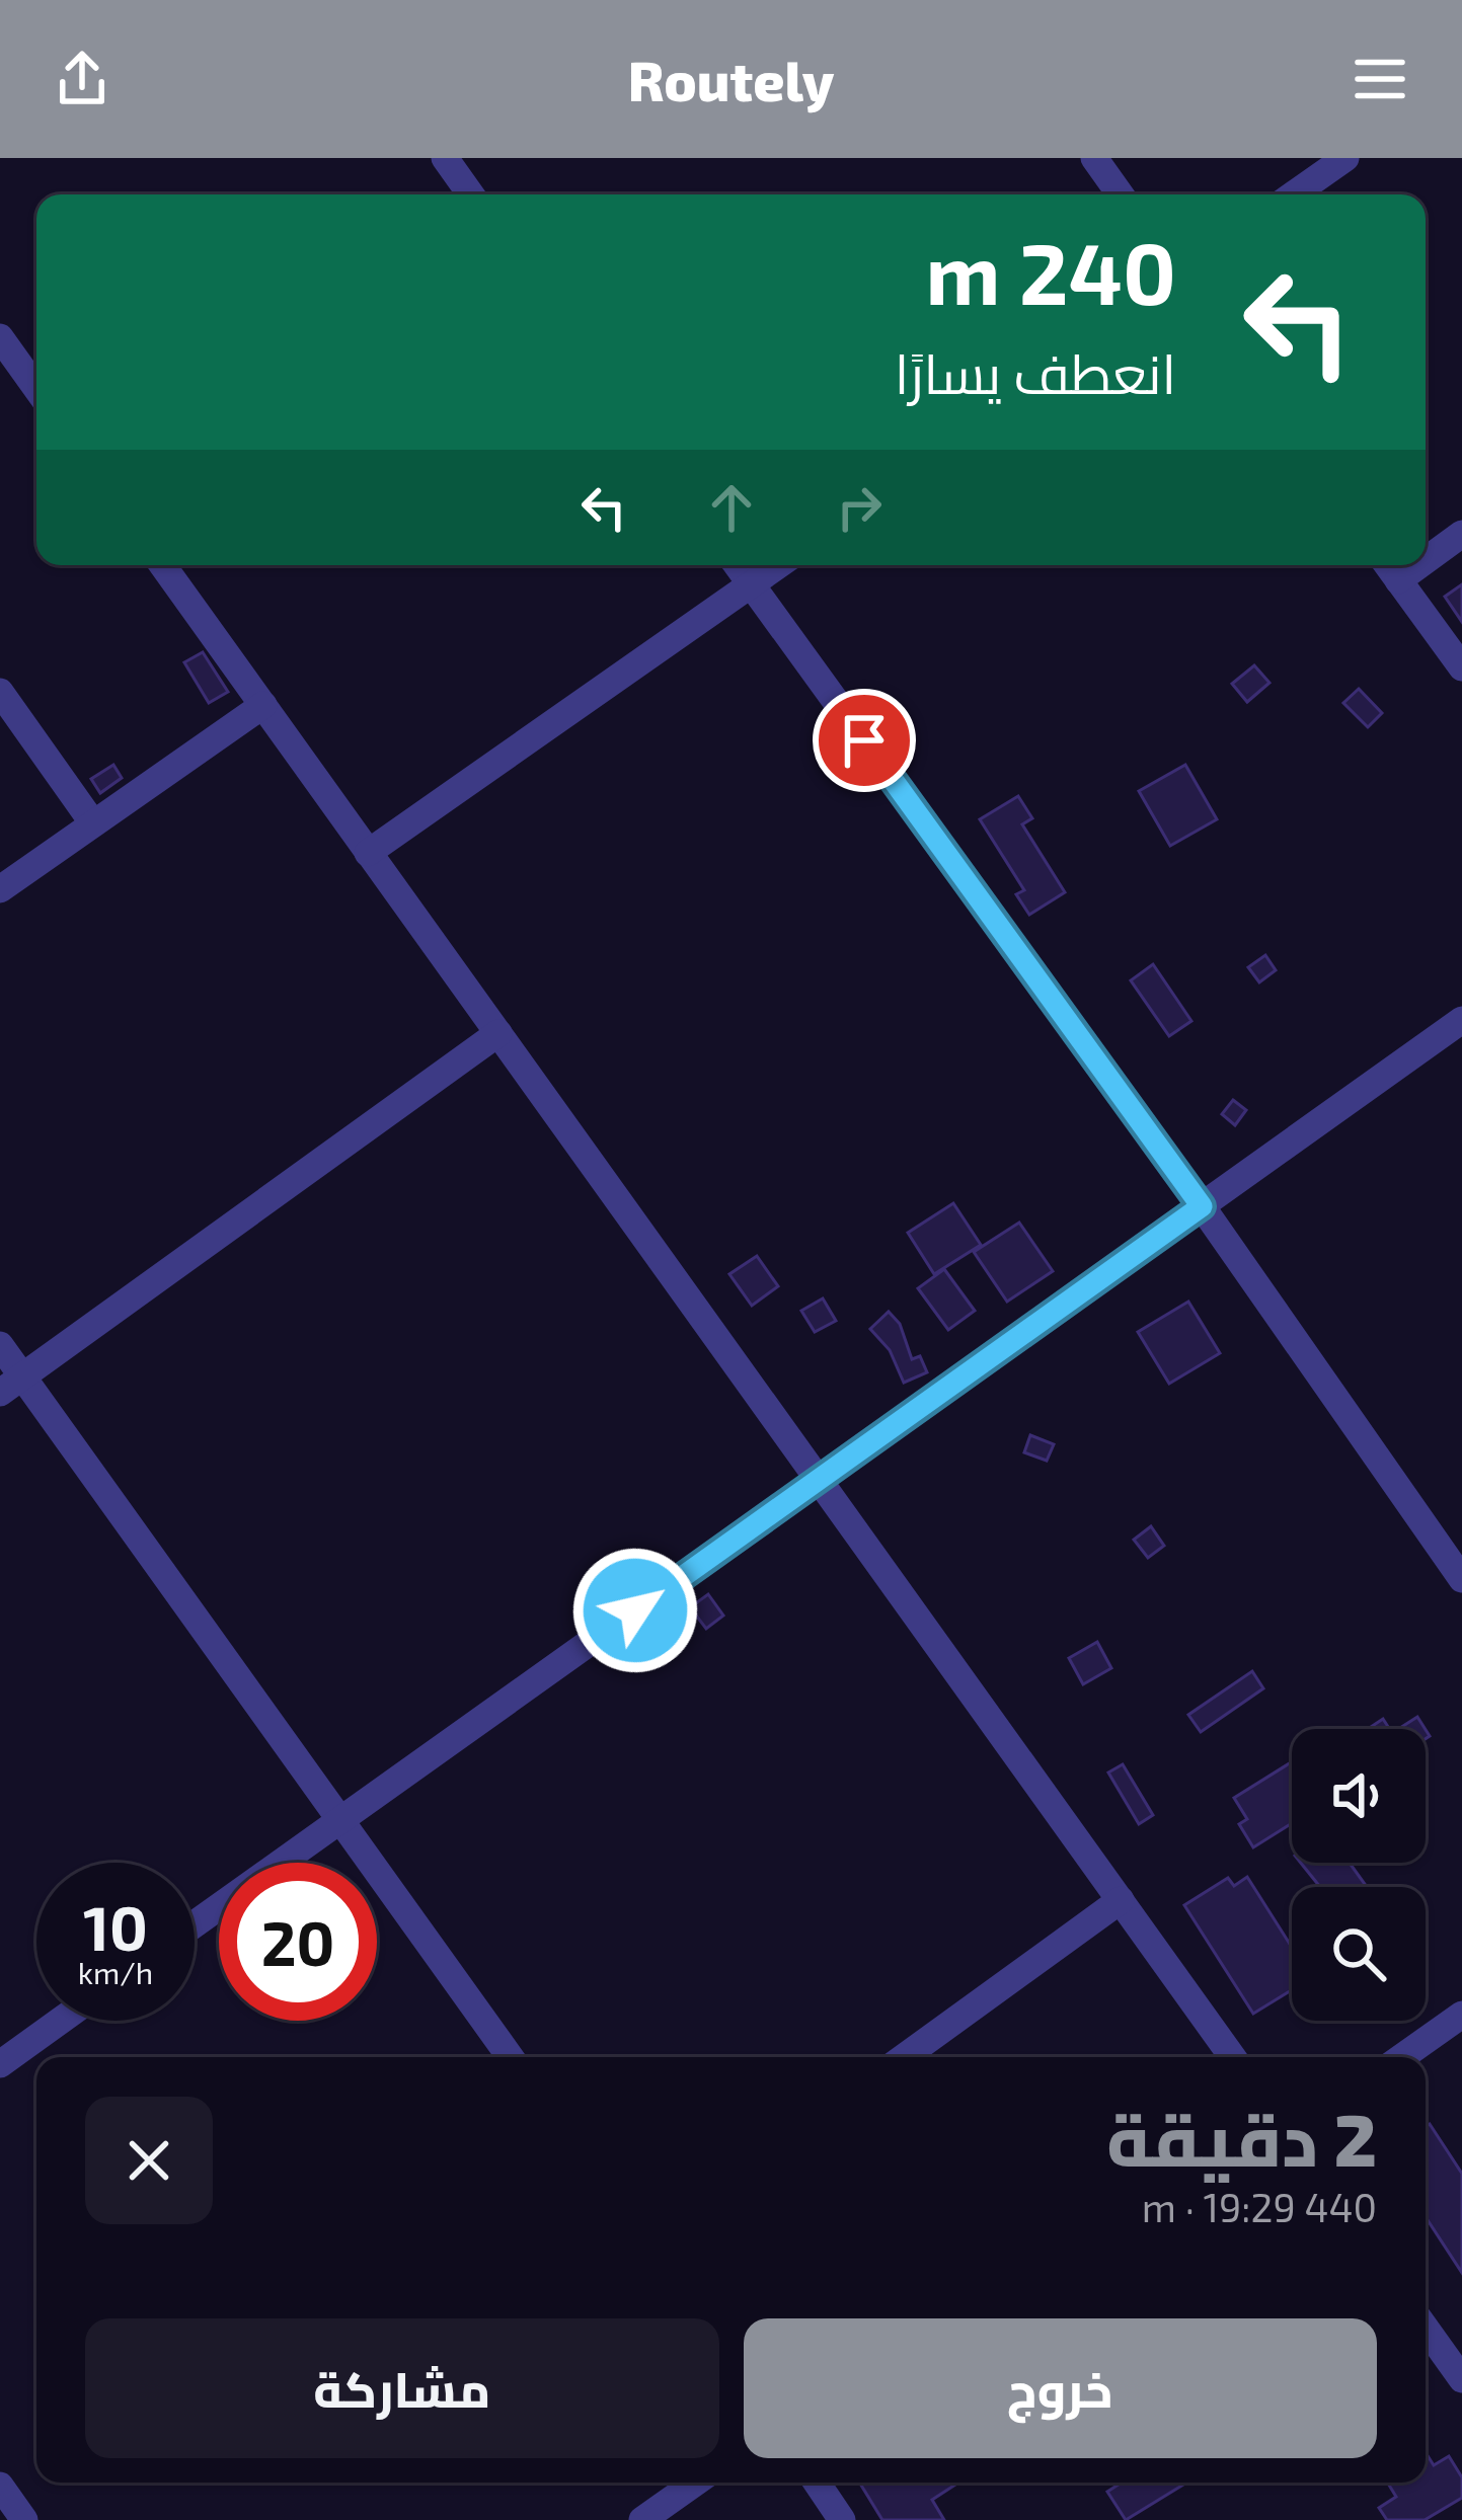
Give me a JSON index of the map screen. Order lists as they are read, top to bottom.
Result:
{
  "page": {
    "header": "Routely",
    "turn": ["240 m", "انعطف يسارًا"],
    "speed": "10 km/h",
    "limit": "20",
    "heading": ["2 دقيقة", "440 m · 19:29"],
    "buttons": ["خروج", "مشاركة"]
  }
}
